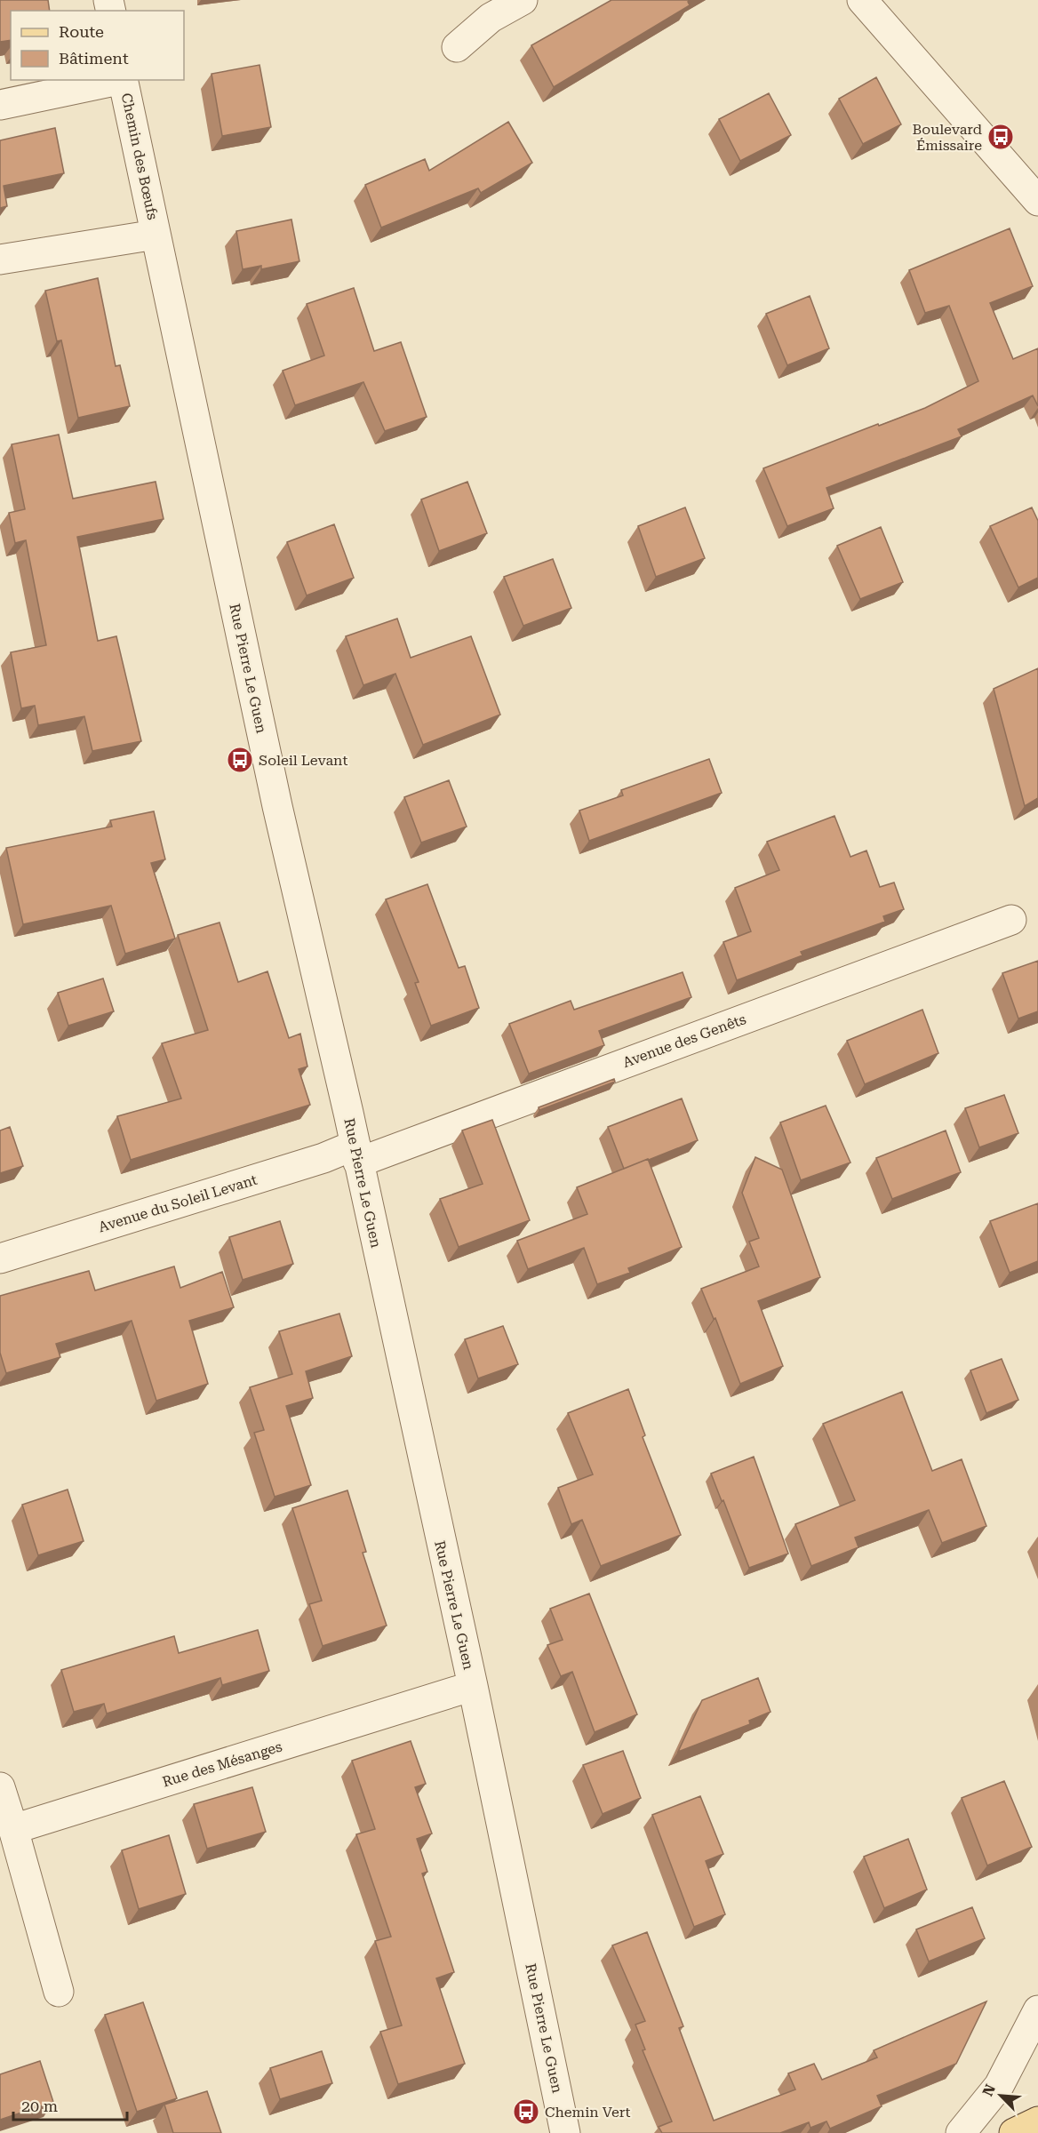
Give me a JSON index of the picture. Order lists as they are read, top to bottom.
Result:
{
  "streets": {
    "street": [
      "Chemin des Bœufs",
      "Rue Pierre Le Guen",
      "Avenue des Genêts",
      "Avenue du Soleil Levant",
      "Rue des Mésanges"
    ]
  },
  "crossings": [
    ["Chemin des Bœufs", "Rue Pierre Le Guen"],
    ["Rue Pierre Le Guen", "Avenue des Genêts"],
    ["Rue Pierre Le Guen", "Avenue du Soleil Levant"],
    ["Rue Pierre Le Guen", "Rue des Mésanges"],
    ["Avenue des Genêts", "Avenue du Soleil Levant"]
  ],
  "places": {
    "bus stop": ["Boulevard Émissaire", "Soleil Levant", "Chemin Vert"]
  },
  "legend": ["Route", "Bâtiment"],
  "scale_bar": "20 m",
  "north": "top left"
}
